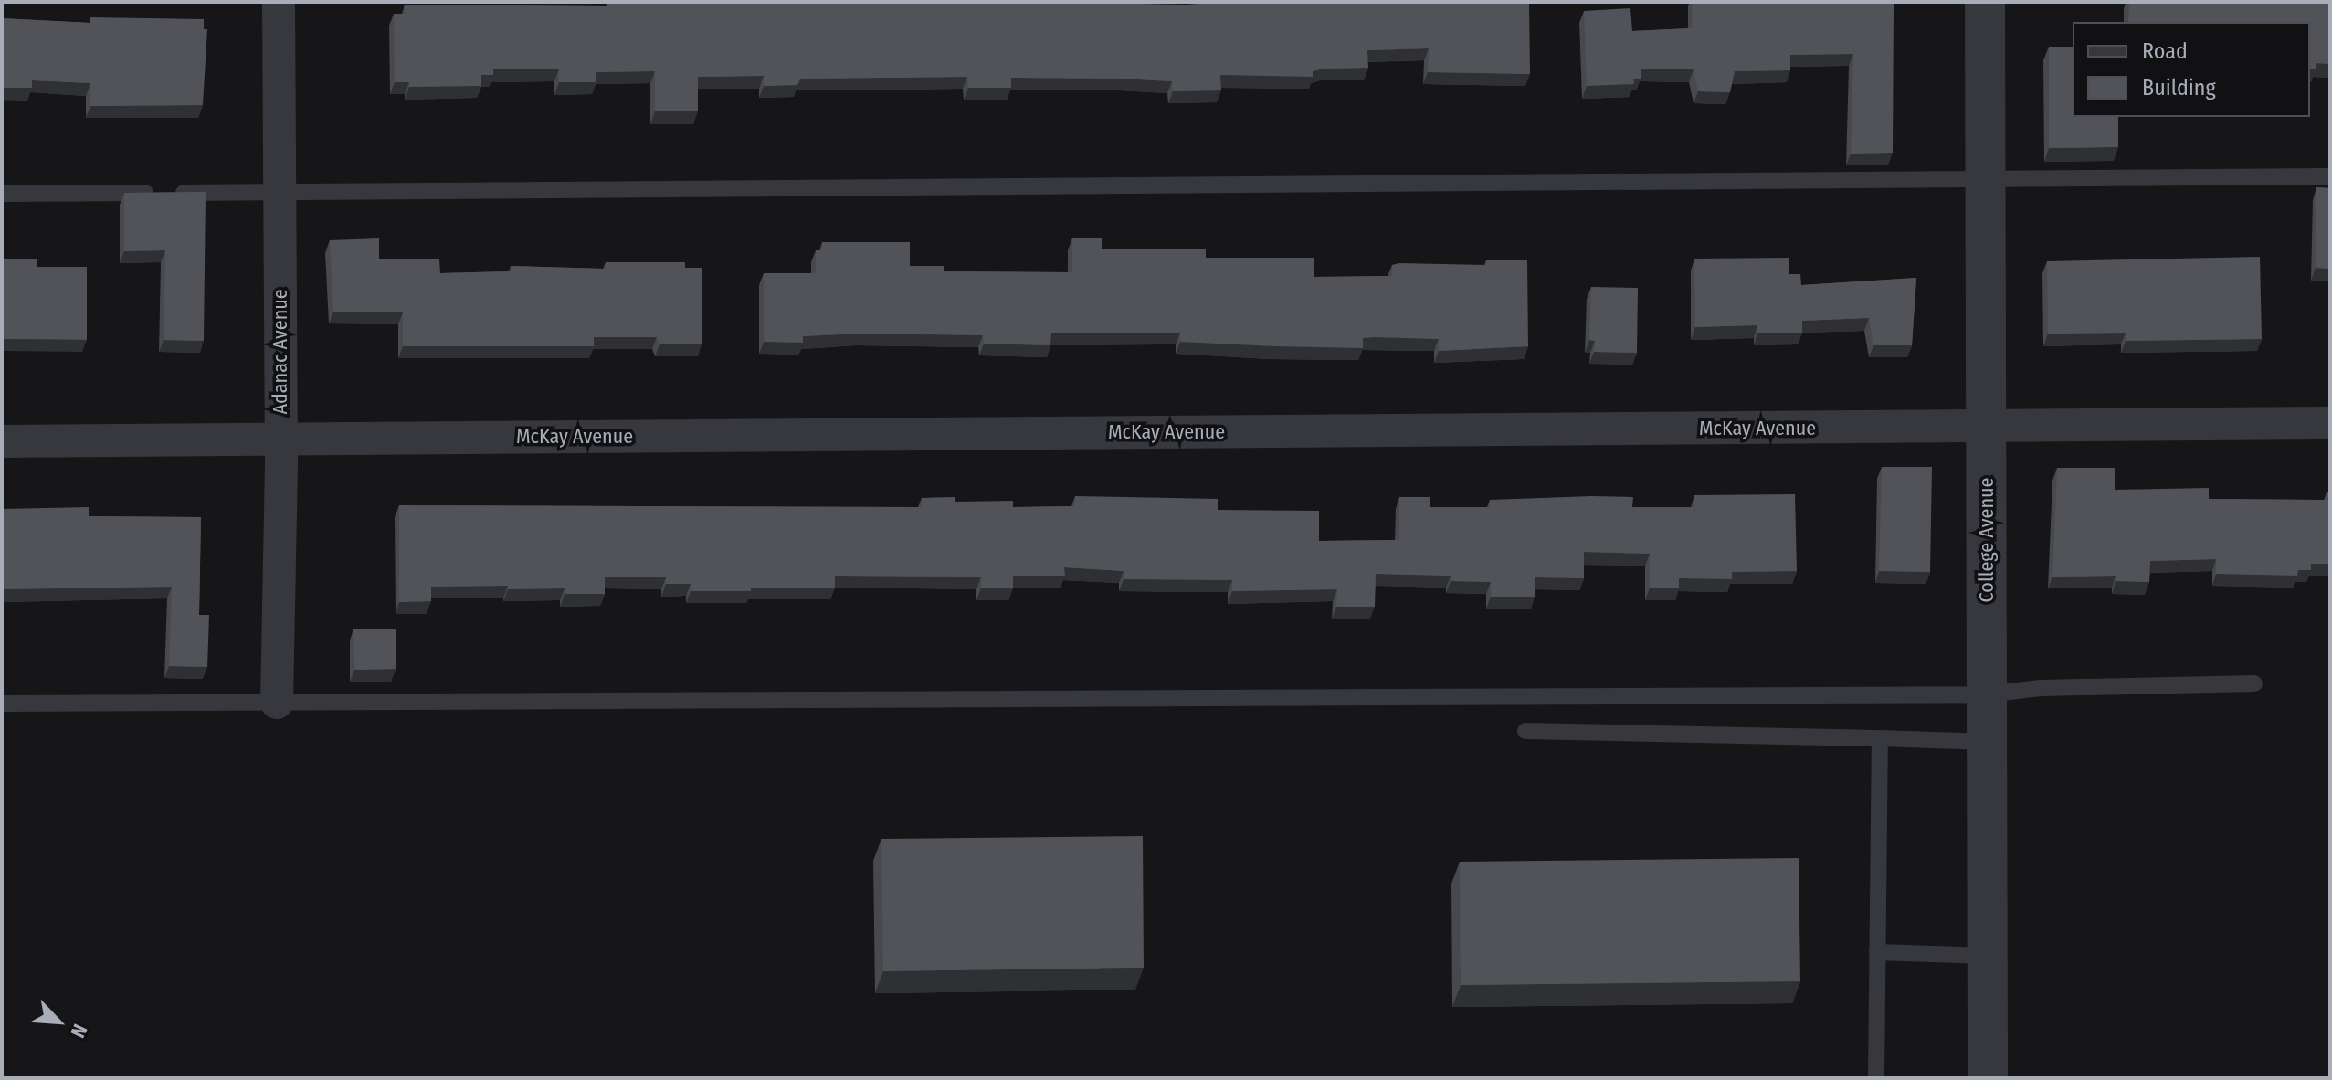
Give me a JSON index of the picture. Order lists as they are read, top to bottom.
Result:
{
  "streets": {
    "street": ["Adanac Avenue", "McKay Avenue", "College Avenue"]
  },
  "crossings": [
    ["Adanac Avenue", "McKay Avenue"],
    ["McKay Avenue", "College Avenue"]
  ],
  "legend": ["Road", "Building"],
  "north": "bottom right"
}
